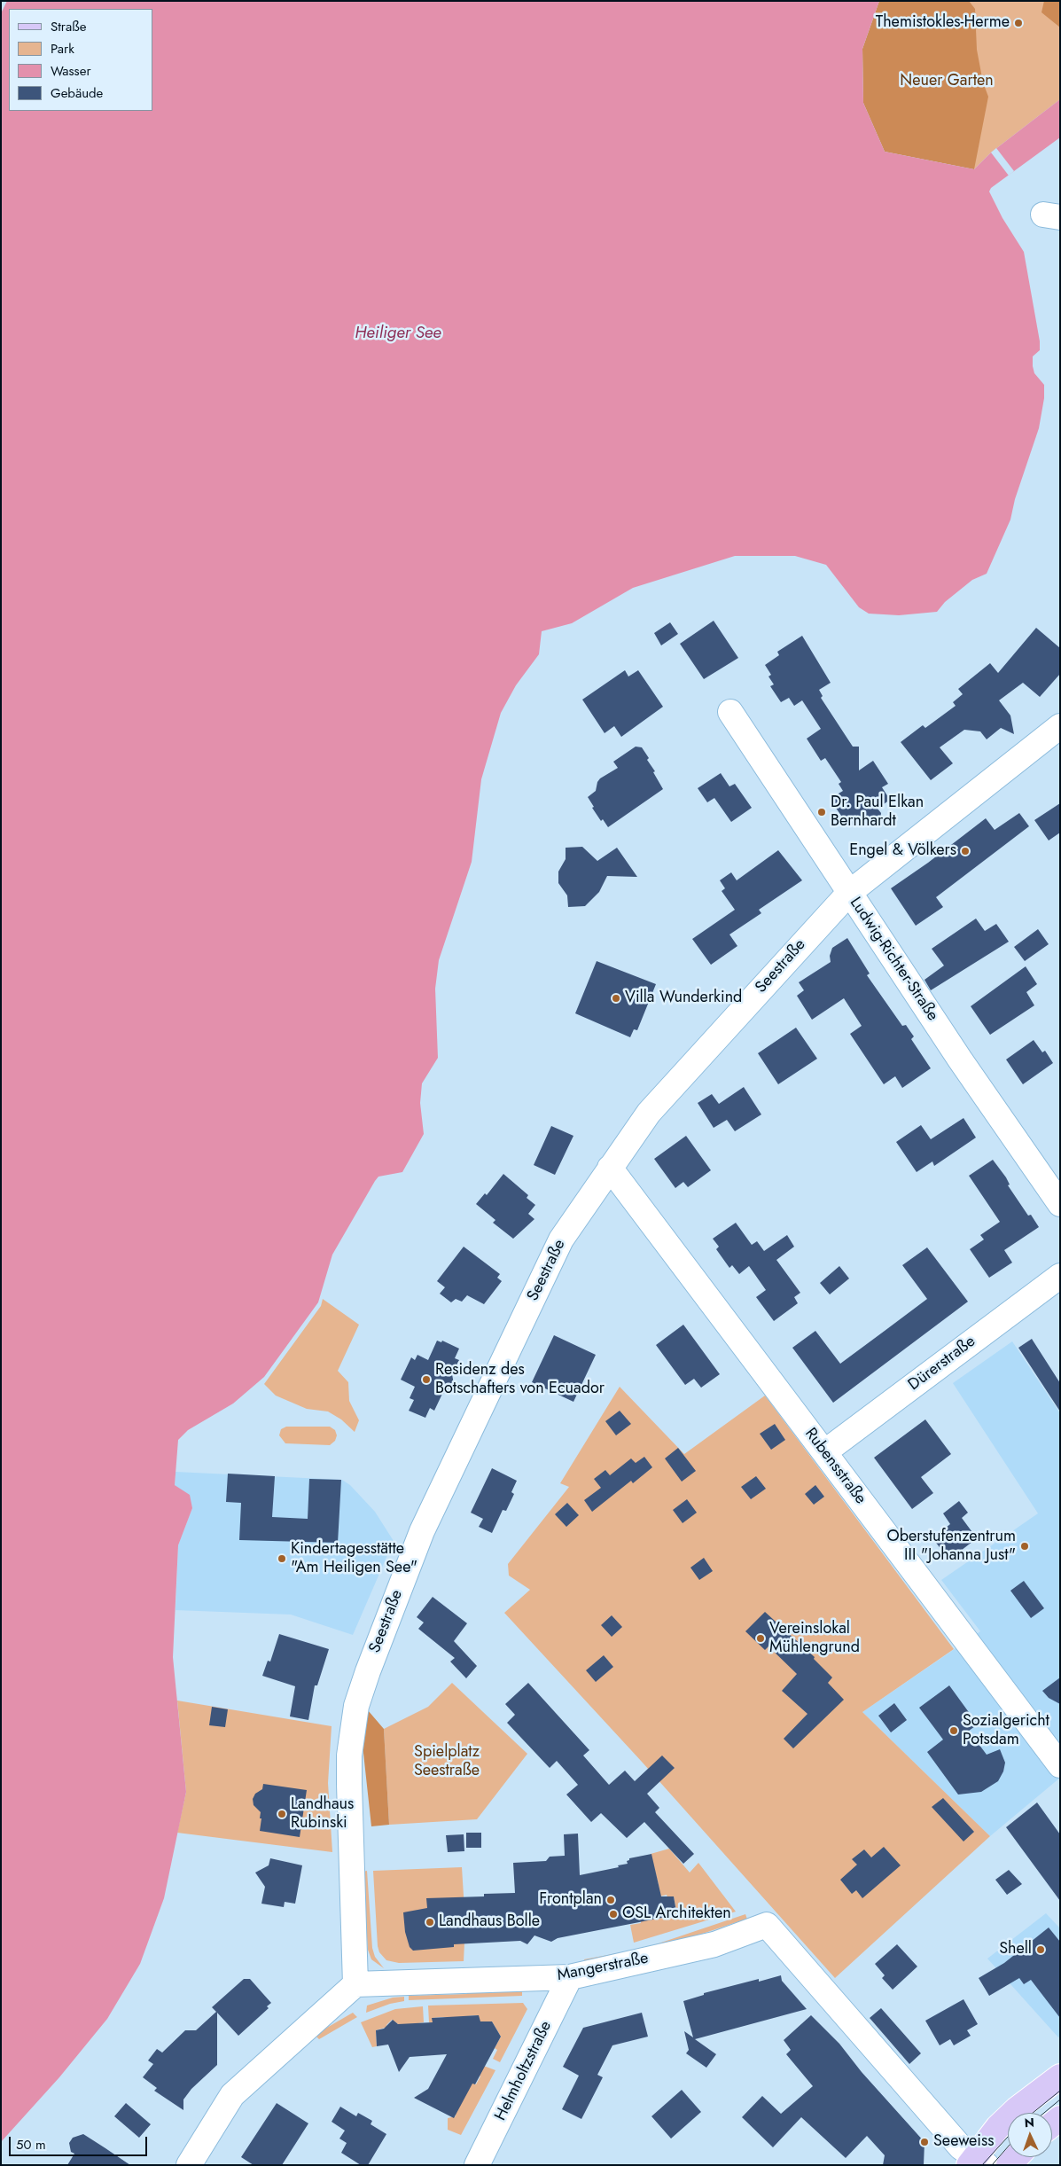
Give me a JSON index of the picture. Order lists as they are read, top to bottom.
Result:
{
  "streets": {
    "street": [
      "Ludwig-Richter-Straße",
      "Seestraße",
      "Dürerstraße",
      "Rubensstraße",
      "Mangerstraße",
      "Helmholtzstraße"
    ]
  },
  "crossings": [
    ["Ludwig-Richter-Straße", "Seestraße"],
    ["Seestraße", "Rubensstraße"],
    ["Seestraße", "Mangerstraße"],
    ["Dürerstraße", "Rubensstraße"],
    ["Mangerstraße", "Helmholtzstraße"]
  ],
  "water": ["Heiliger See"],
  "parks": ["Neuer Garten", "Spielplatz Seestraße"],
  "places": [
    "Themistokles-Herme",
    "Dr. Paul Elkan Bernhardt",
    "Engel & Völkers",
    "Villa Wunderkind",
    "Residenz des Botschafters von Ecuador",
    "Oberstufenzentrum III \"Johanna Just\"",
    "Kindertagesstätte \"Am Heiligen See\"",
    "Vereinslokal Mühlengrund",
    "Sozialgericht Potsdam",
    "Landhaus Rubinski",
    "Frontplan",
    "OSL Architekten",
    "Landhaus Bolle",
    "Shell",
    "Seeweiss"
  ],
  "legend": [
    "Straße",
    "Park",
    "Wasser",
    "Gebäude"
  ],
  "scale_bar": "50 m",
  "north": "top"
}
